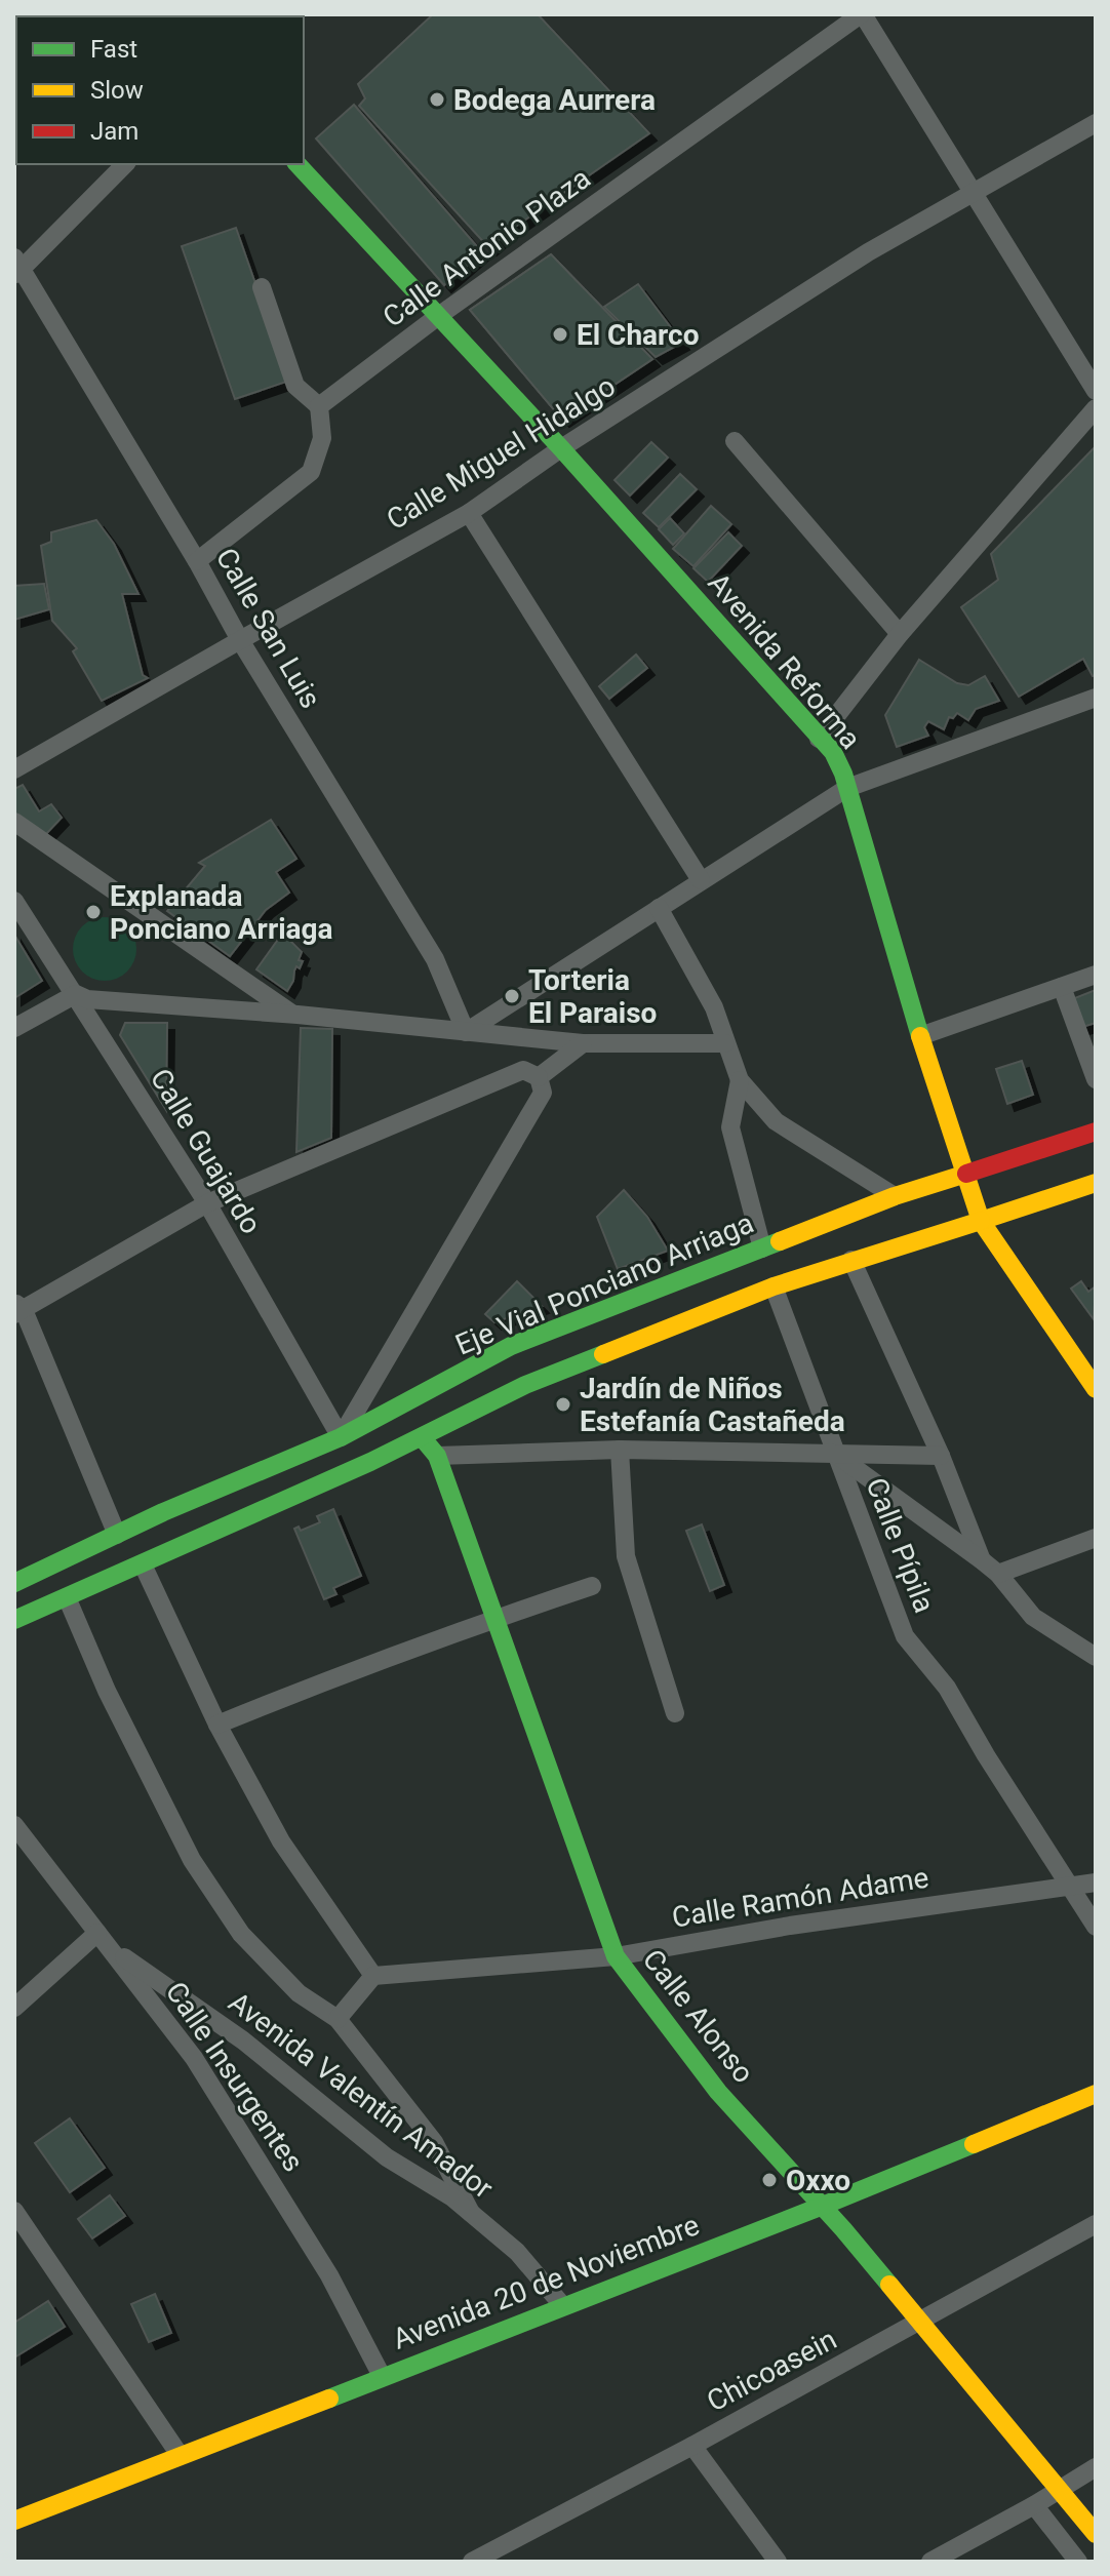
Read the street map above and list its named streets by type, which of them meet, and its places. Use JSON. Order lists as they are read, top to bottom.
{
  "streets": {
    "main road": [
      "Avenida Reforma",
      "Eje Vial Ponciano Arriaga",
      "Calle Alonso",
      "Avenida 20 de Noviembre"
    ],
    "street": [
      "Calle Antonio Plaza",
      "Calle Miguel Hidalgo",
      "Calle San Luis",
      "Calle Guajardo",
      "Calle Pípila",
      "Calle Ramón Adame",
      "Calle Insurgentes",
      "Avenida Valentín Amador",
      "Chicoasein"
    ]
  },
  "crossings": [
    ["Calle Antonio Plaza", "Avenida Reforma"],
    ["Calle Miguel Hidalgo", "Calle San Luis"],
    ["Calle Miguel Hidalgo", "Avenida Reforma"],
    ["Avenida Reforma", "Eje Vial Ponciano Arriaga"],
    ["Calle Guajardo", "Eje Vial Ponciano Arriaga"],
    ["Calle Pípila", "Calle Ramón Adame"],
    ["Calle Ramón Adame", "Calle Alonso"],
    ["Calle Alonso", "Avenida 20 de Noviembre"],
    ["Calle Alonso", "Chicoasein"],
    ["Calle Insurgentes", "Avenida Valentín Amador"],
    ["Calle Insurgentes", "Avenida 20 de Noviembre"],
    ["Avenida Valentín Amador", "Avenida 20 de Noviembre"]
  ],
  "places": [
    "Bodega Aurrera",
    "El Charco",
    "Explanada Ponciano Arriaga",
    "Torteria El Paraiso",
    "Jardín de Niños Estefanía Castañeda",
    "Oxxo"
  ],
  "legend": ["Fast", "Slow", "Jam"]
}
